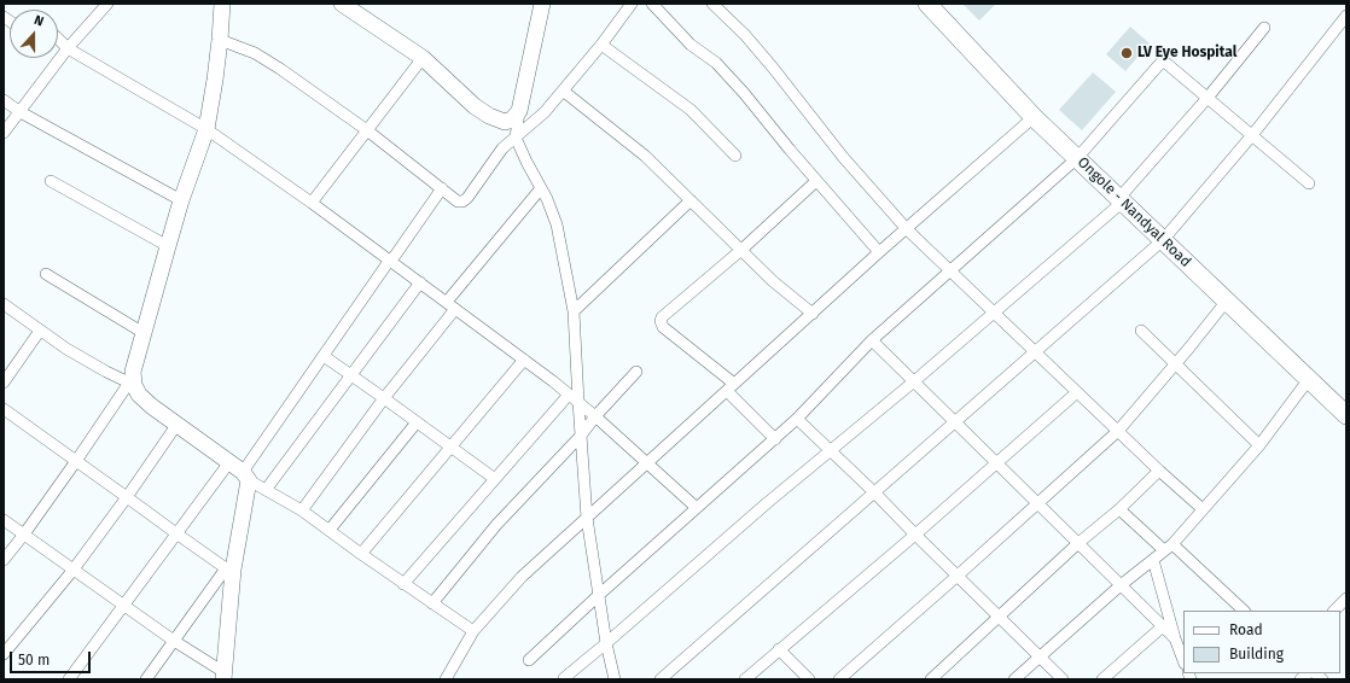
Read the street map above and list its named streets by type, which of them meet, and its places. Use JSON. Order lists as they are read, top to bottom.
{
  "streets": {
    "main road": ["Ongole - Nandyal Road"]
  },
  "places": ["LV Eye Hospital"],
  "legend": ["Road", "Building"],
  "scale_bar": "50 m",
  "north": "top"
}
